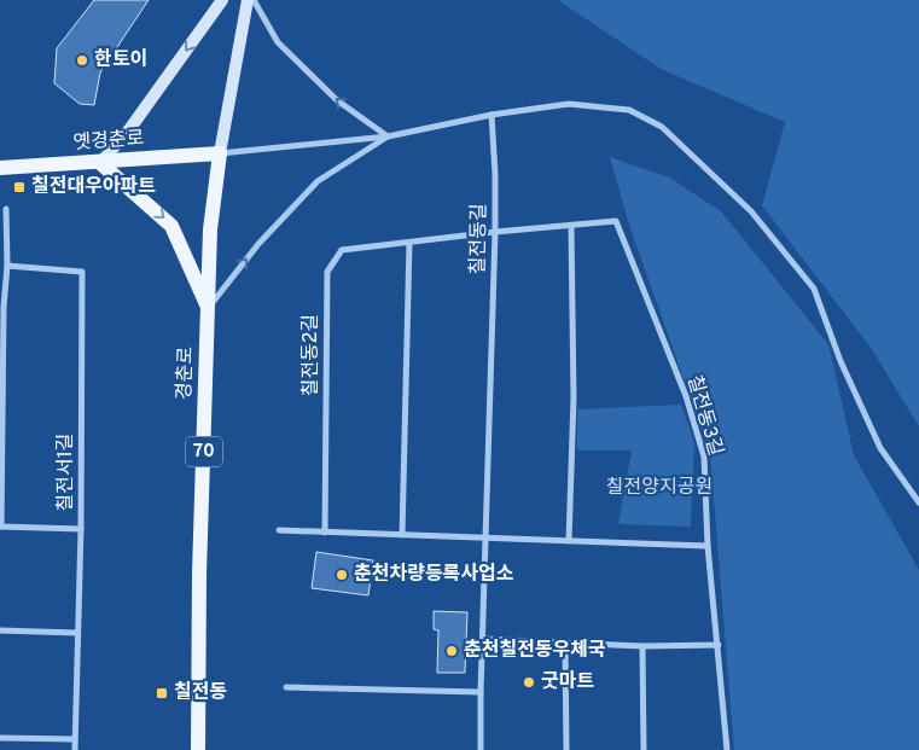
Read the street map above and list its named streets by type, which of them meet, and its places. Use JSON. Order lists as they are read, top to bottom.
{
  "streets": {
    "main road": ["옛경춘로", "경춘로", "70"],
    "street": [
      "칠전동길",
      "칠전동2길",
      "칠전동3길",
      "칠전서1길"
    ]
  },
  "crossings": [
    ["옛경춘로", "경춘로"],
    ["칠전동길", "칠전동2길"],
    ["칠전동길", "칠전동3길"],
    ["칠전동2길", "칠전동3길"]
  ],
  "parks": ["칠전양지공원"],
  "places": {
    "other": [
      "한토이",
      "춘천차량등록사업소",
      "춘천칠전동우체국",
      "굿마트"
    ],
    "transit": ["칠전대우아파트", "칠전동"]
  }
}
